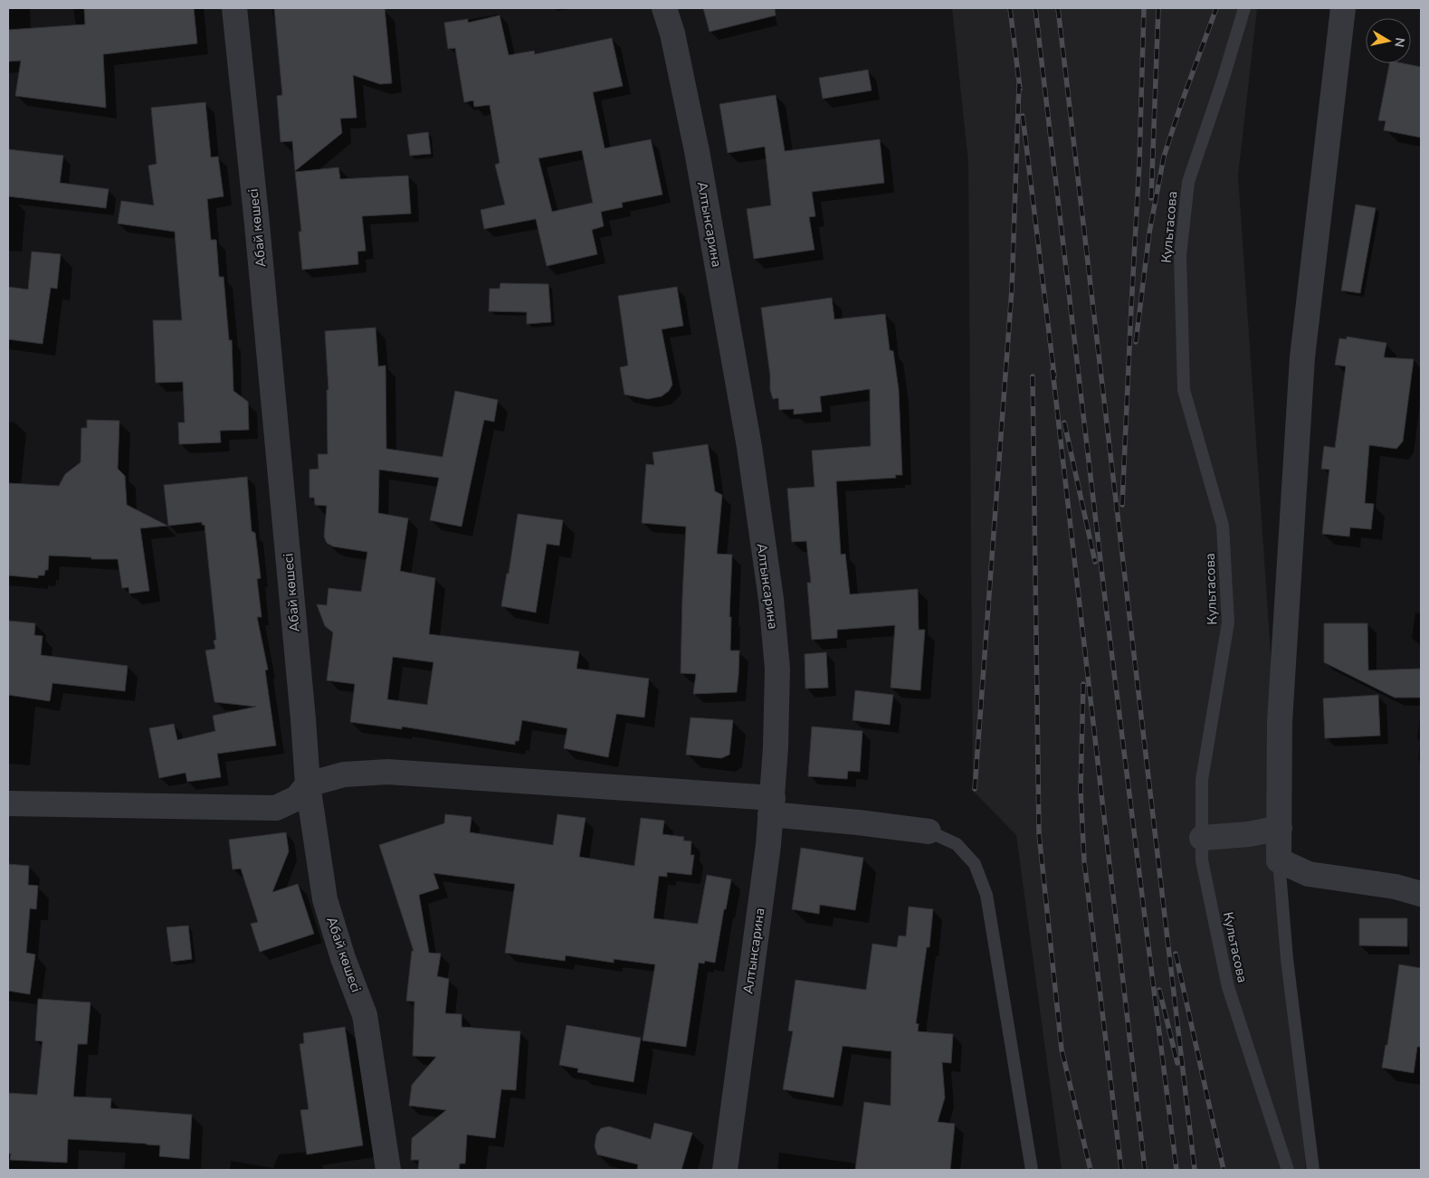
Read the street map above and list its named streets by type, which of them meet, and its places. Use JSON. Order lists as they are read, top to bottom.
{
  "streets": {
    "street": ["Алтынсарина", "Абай көшесі"],
    "lane": ["Культасова"]
  },
  "north": "right"
}
